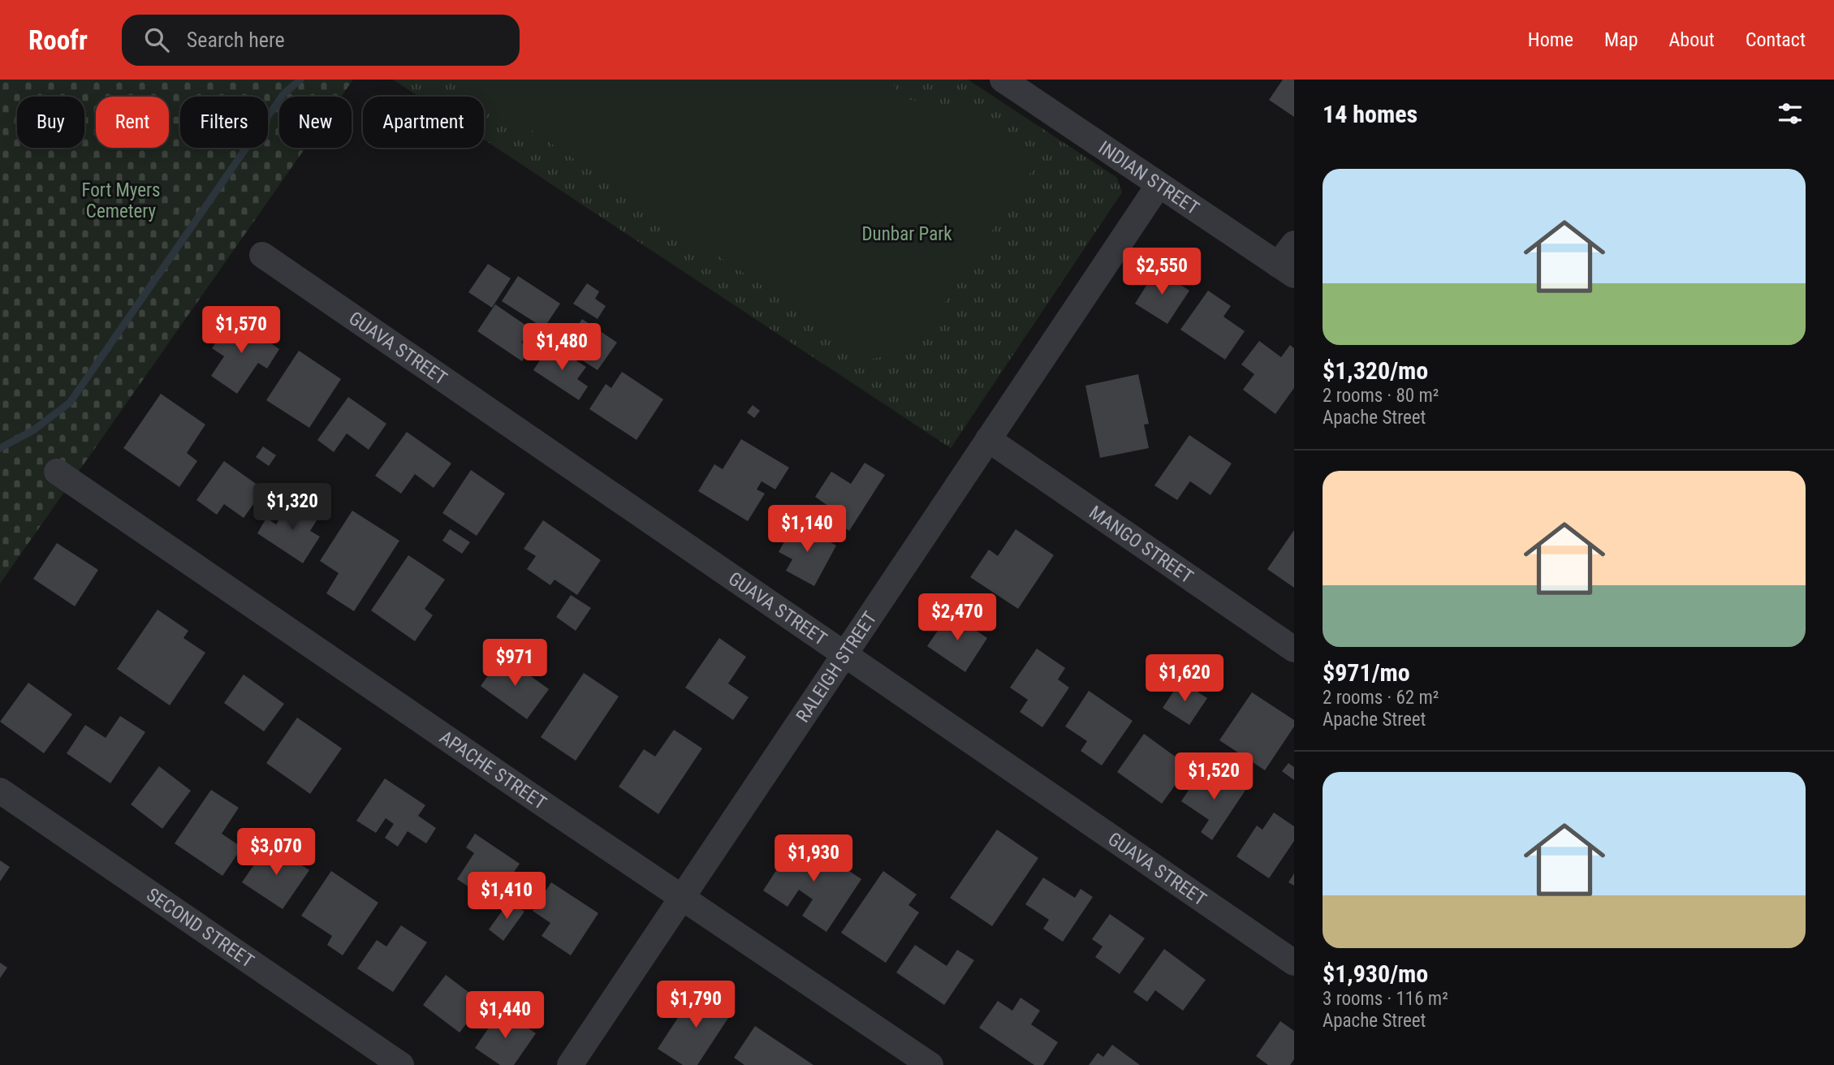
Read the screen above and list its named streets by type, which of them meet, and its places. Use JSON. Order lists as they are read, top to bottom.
{
  "streets": {
    "street": [
      "INDIAN STREET",
      "GUAVA STREET",
      "MANGO STREET",
      "RALEIGH STREET",
      "APACHE STREET",
      "SECOND STREET"
    ]
  },
  "crossings": [
    ["INDIAN STREET", "RALEIGH STREET"],
    ["GUAVA STREET", "RALEIGH STREET"],
    ["MANGO STREET", "RALEIGH STREET"],
    ["RALEIGH STREET", "APACHE STREET"]
  ],
  "parks": ["Fort Myers Cemetery", "Dunbar Park"],
  "page": {
    "header": "Roofr",
    "search": "Search here",
    "nav": [
      "Home",
      "Map",
      "About",
      "Contact"
    ],
    "heading": "14 homes",
    "chip": [
      "Buy",
      "Rent",
      "Filters",
      "New",
      "Apartment"
    ],
    "list": [
      {
        "name": "$1,320/mo",
        "note": "2 rooms · 80 m² · Apache Street"
      },
      {
        "name": "$971/mo",
        "note": "2 rooms · 62 m² · Apache Street"
      },
      {
        "name": "$1,930/mo",
        "note": "3 rooms · 116 m² · Apache Street"
      }
    ],
    "price": [
      "$2,550",
      "$1,570",
      "$1,480",
      "$1,320",
      "$1,140",
      "$2,470",
      "$971",
      "$1,620",
      "$1,520",
      "$3,070",
      "$1,930",
      "$1,410",
      "$1,790",
      "$1,440"
    ]
  }
}
